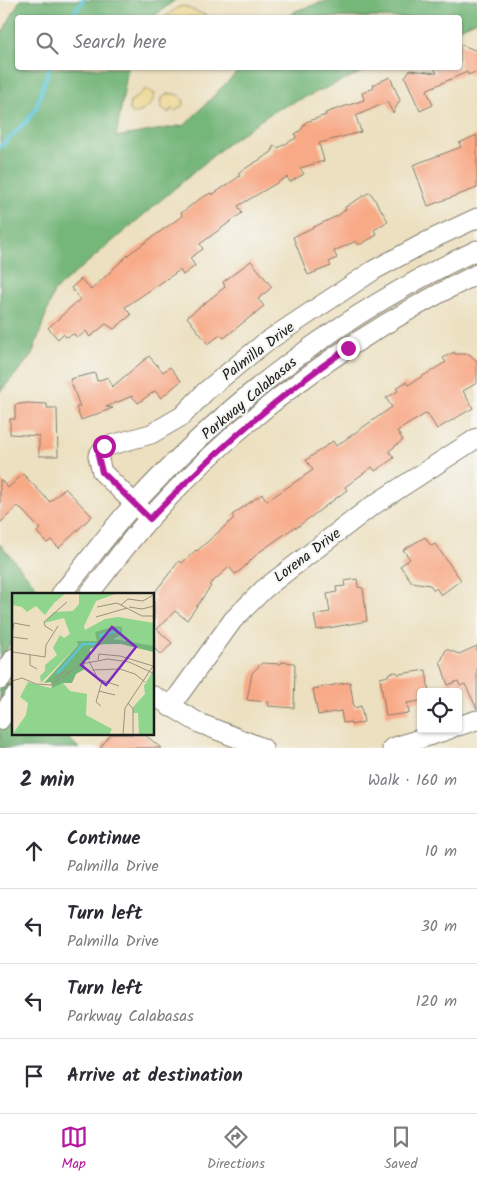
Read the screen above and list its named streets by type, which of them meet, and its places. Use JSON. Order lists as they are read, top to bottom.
{
  "streets": {
    "street": ["Palmilla Drive", "Parkway Calabasas", "Lorena Drive"]
  },
  "crossings": [
    ["Palmilla Drive", "Parkway Calabasas"]
  ],
  "page": {
    "search": "Search here",
    "heading": ["2 min", "Walk · 160 m"],
    "list": [
      ["Continue", "Palmilla Drive", "10 m"],
      ["Turn left", "Palmilla Drive", "30 m"],
      ["Turn left", "Parkway Calabasas", "120 m"],
      "Arrive at destination"
    ],
    "nav": ["Map", "Directions", "Saved"]
  }
}
